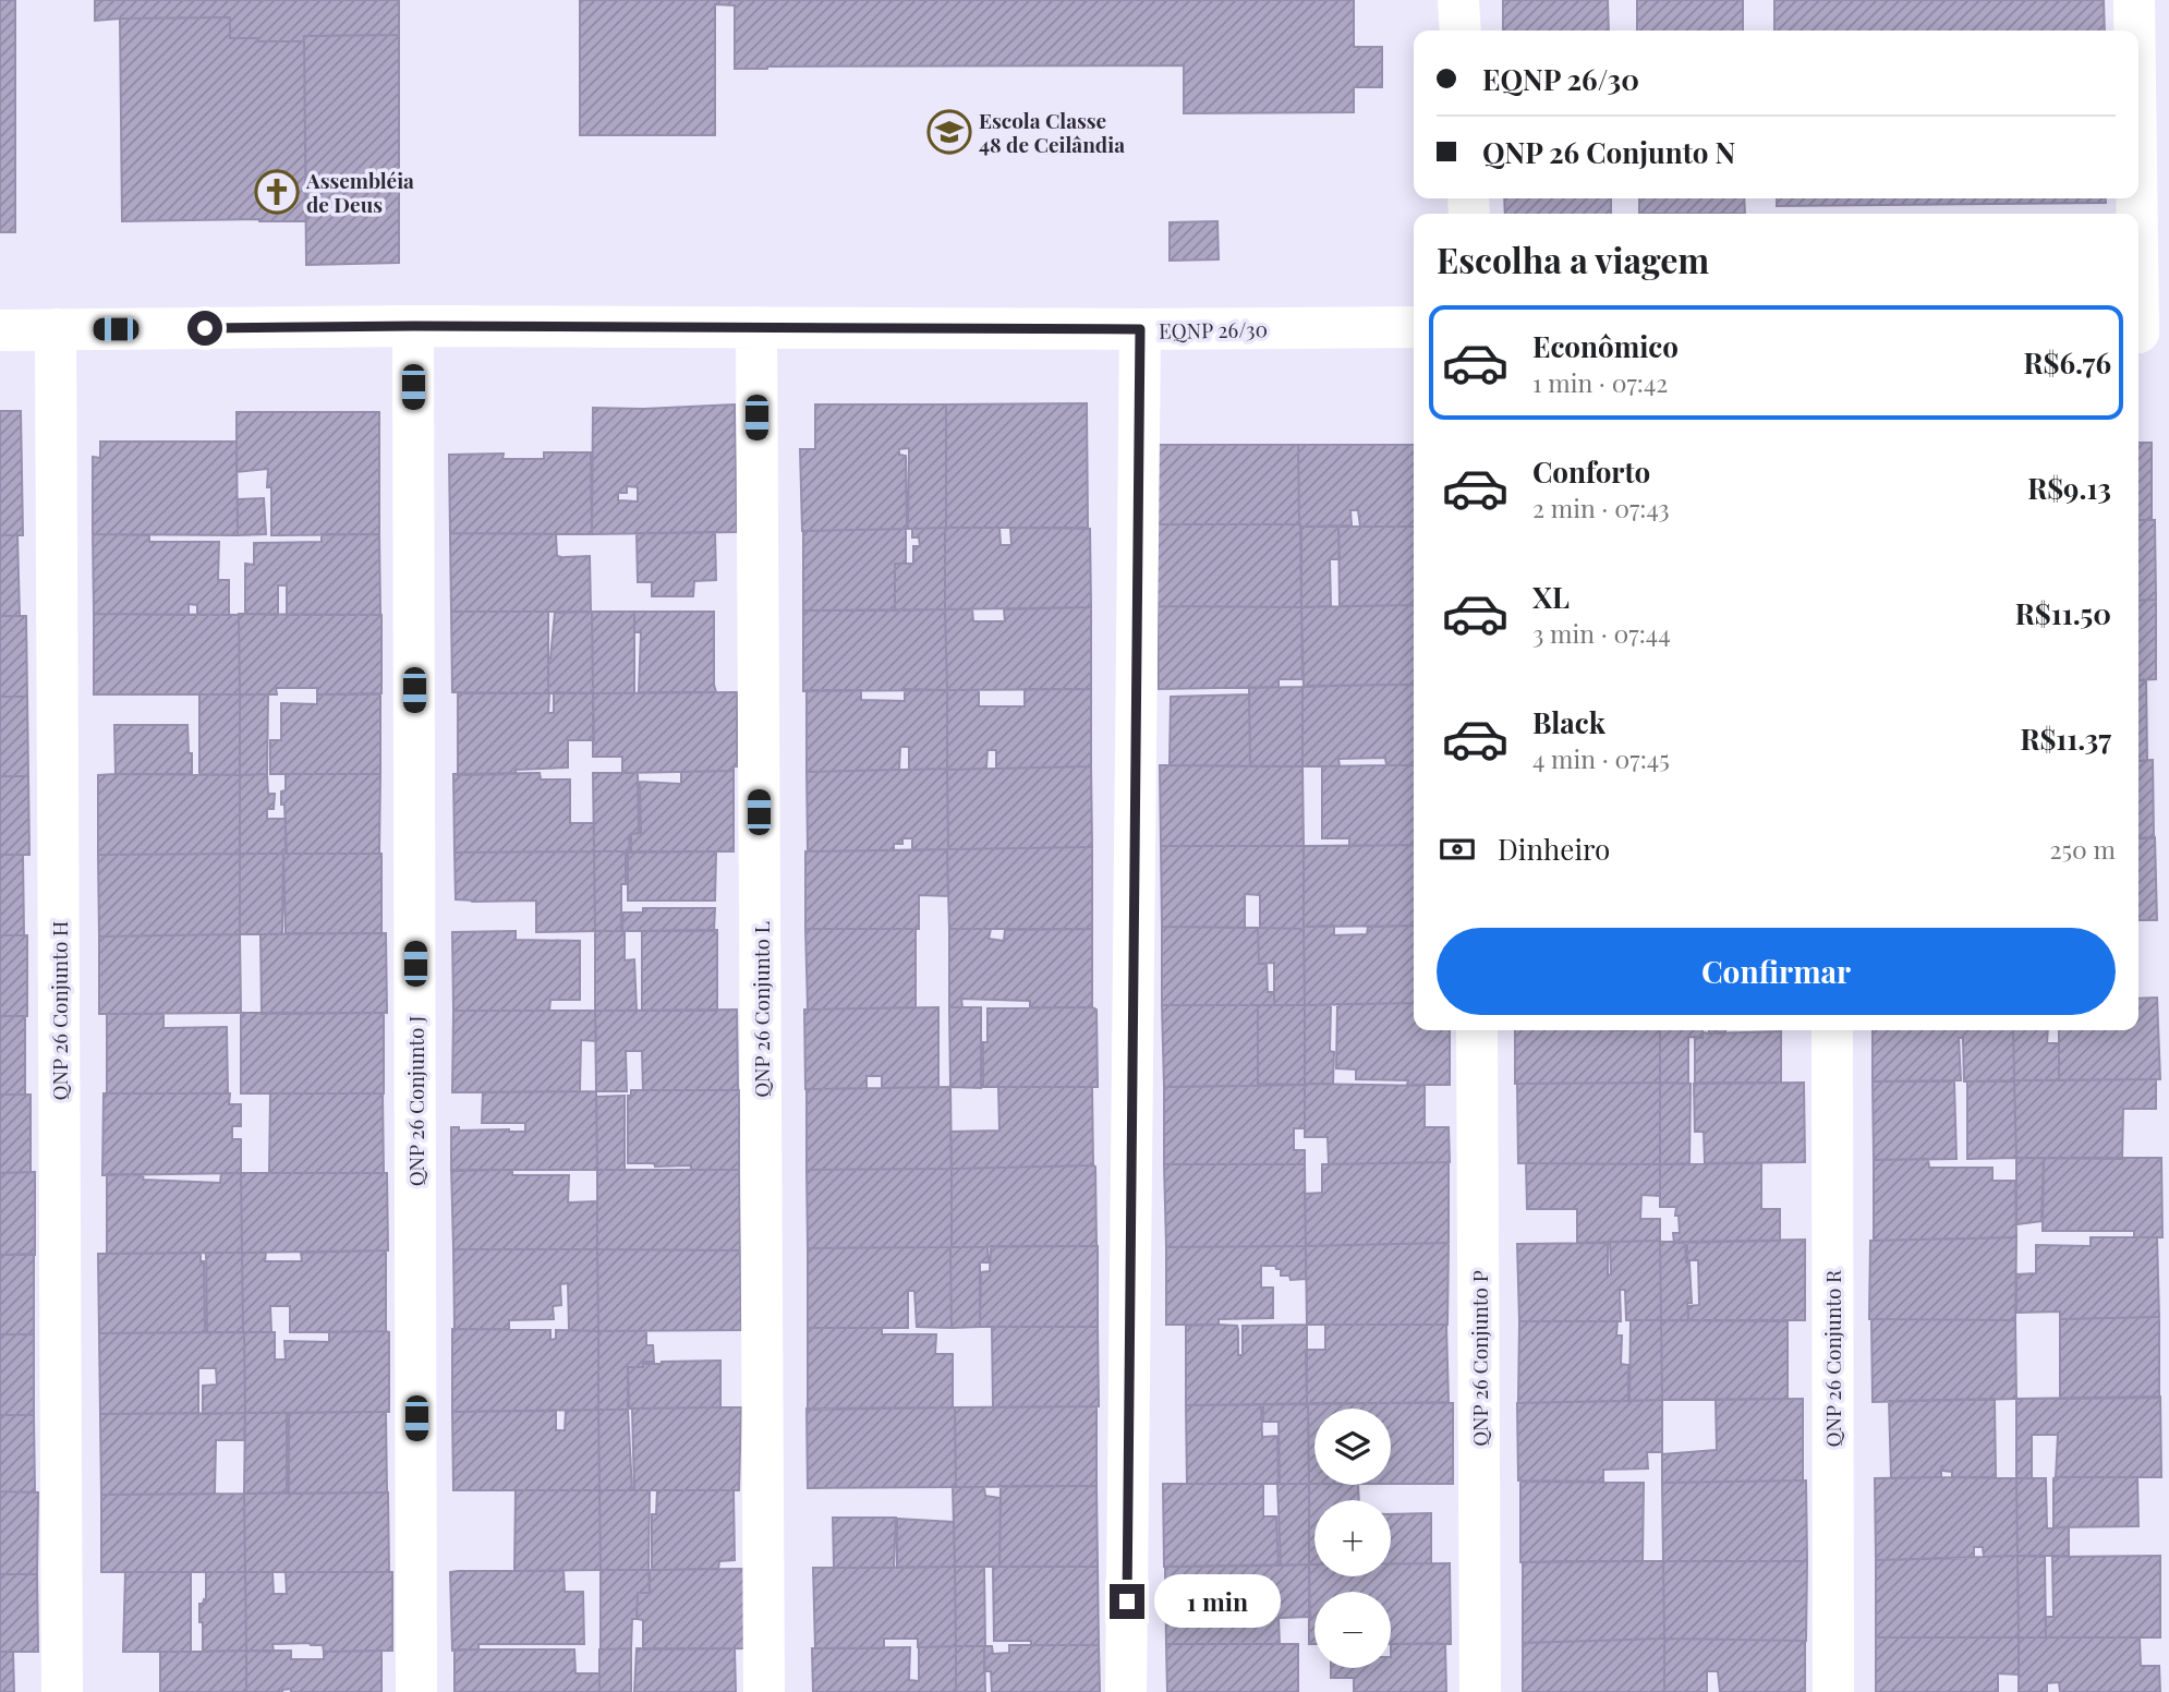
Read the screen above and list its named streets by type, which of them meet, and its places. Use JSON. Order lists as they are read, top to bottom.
{
  "streets": {
    "street": [
      "EQNP 26/30",
      "QNP 26 Conjunto L",
      "QNP 26 Conjunto H",
      "QNP 26 Conjunto J",
      "QNP 26 Conjunto P",
      "QNP 26 Conjunto R"
    ]
  },
  "crossings": [
    ["EQNP 26/30", "QNP 26 Conjunto L"],
    ["EQNP 26/30", "QNP 26 Conjunto H"],
    ["EQNP 26/30", "QNP 26 Conjunto J"]
  ],
  "places": {
    "school or university": ["Escola Classe 48 de Ceilândia"],
    "church": ["Assembléia de Deus"]
  },
  "page": {
    "banner": ["EQNP 26/30", "QNP 26 Conjunto N"],
    "heading": "Escolha a viagem",
    "list": [
      {
        "name": "Econômico",
        "note": "1 min · 07:42",
        "value": "R$6.76"
      },
      {
        "name": "Conforto",
        "note": "2 min · 07:43",
        "value": "R$9.13"
      },
      {
        "name": "XL",
        "note": "3 min · 07:44",
        "value": "R$11.50"
      },
      {
        "name": "Black",
        "note": "4 min · 07:45",
        "value": "R$11.37"
      }
    ],
    "pay": ["Dinheiro", "250 m"],
    "buttons": "Confirmar",
    "map_buttons": ["+", "−"],
    "bubble": "1 min"
  }
}
